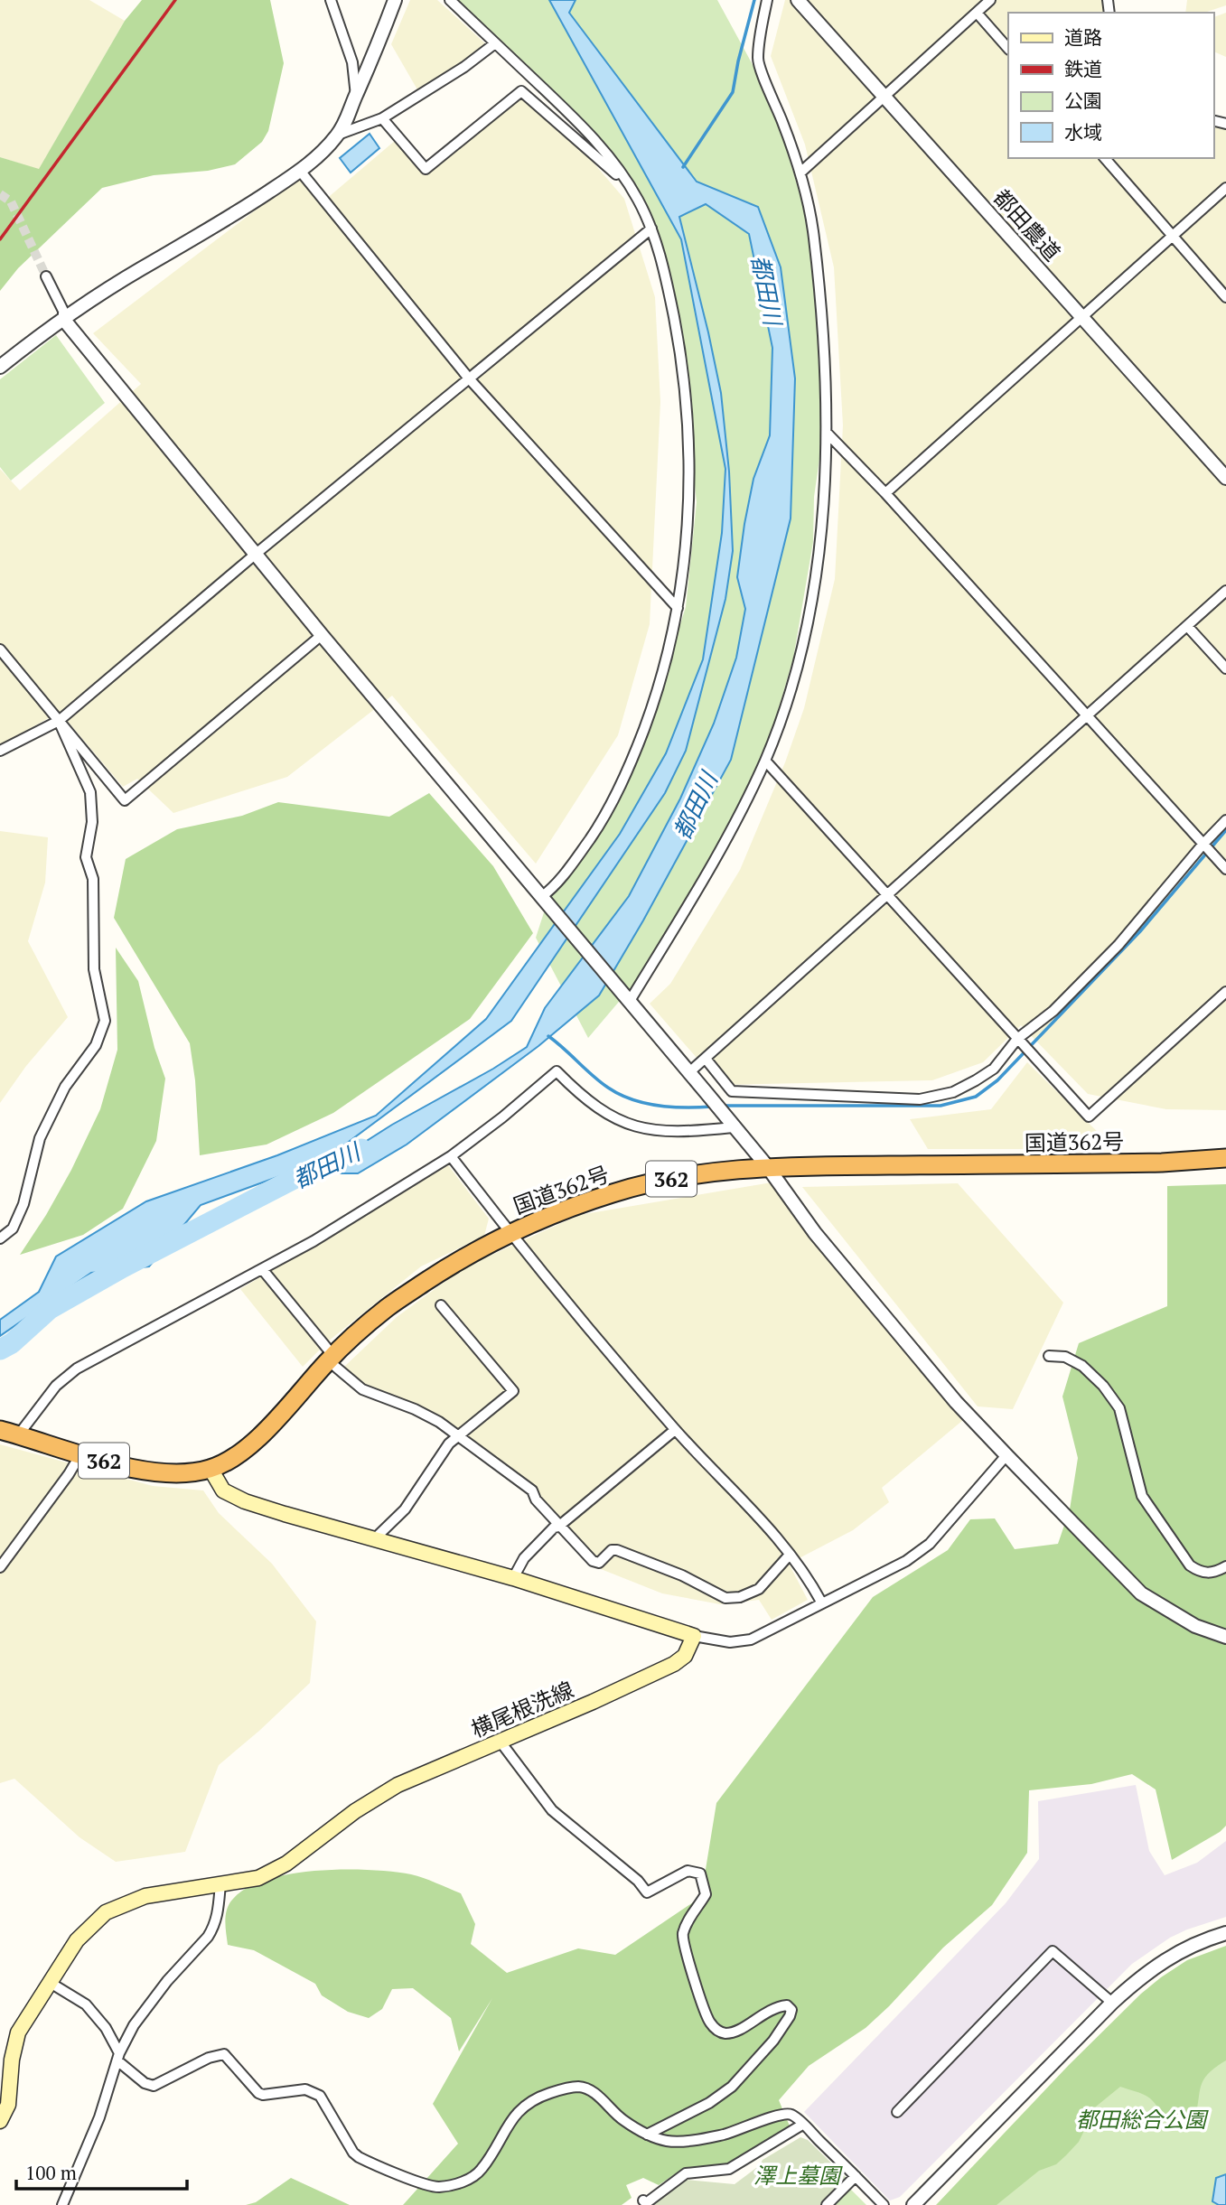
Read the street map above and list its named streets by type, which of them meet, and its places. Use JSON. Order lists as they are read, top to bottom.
{
  "streets": {
    "highway": ["国道362号", "362"],
    "main road": ["横尾根洗線"],
    "street": ["都田農道"]
  },
  "water": ["都田川"],
  "parks": ["都田総合公園", "澤上墓園"],
  "legend": [
    "道路",
    "鉄道",
    "公園",
    "水域"
  ],
  "scale_bar": "100 m"
}
